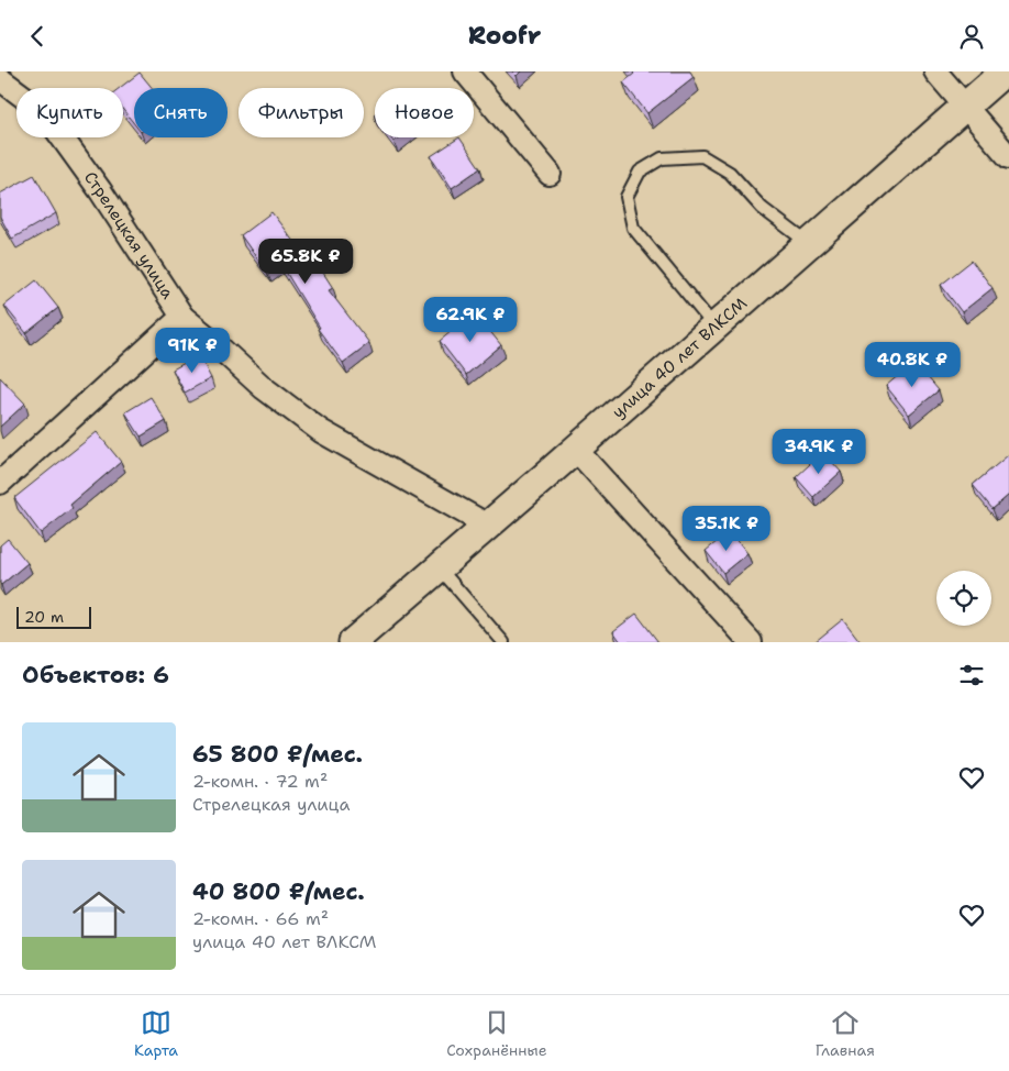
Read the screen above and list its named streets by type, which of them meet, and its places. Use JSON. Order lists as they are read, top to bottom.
{
  "streets": {
    "street": ["Стрелецкая улица", "улица 40 лет ВЛКСМ"]
  },
  "crossings": [
    ["Стрелецкая улица", "улица 40 лет ВЛКСМ"]
  ],
  "scale_bar": "20 m",
  "page": {
    "header": "Roofr",
    "chip": [
      "Купить",
      "Снять",
      "Фильтры",
      "Новое"
    ],
    "price": [
      "65.8K ₽",
      "62.9K ₽",
      "91K ₽",
      "40.8K ₽",
      "34.9K ₽",
      "35.1K ₽"
    ],
    "scale": "20 m",
    "heading": "Объектов: 6",
    "list": [
      {
        "name": "65 800 ₽/мес.",
        "note": "2-комн. · 72 m² · Стрелецкая улица"
      },
      {
        "name": "40 800 ₽/мес.",
        "note": "2-комн. · 66 m² · улица 40 лет ВЛКСМ"
      }
    ],
    "tabs": ["Карта", "Сохранённые", "Главная"]
  }
}
